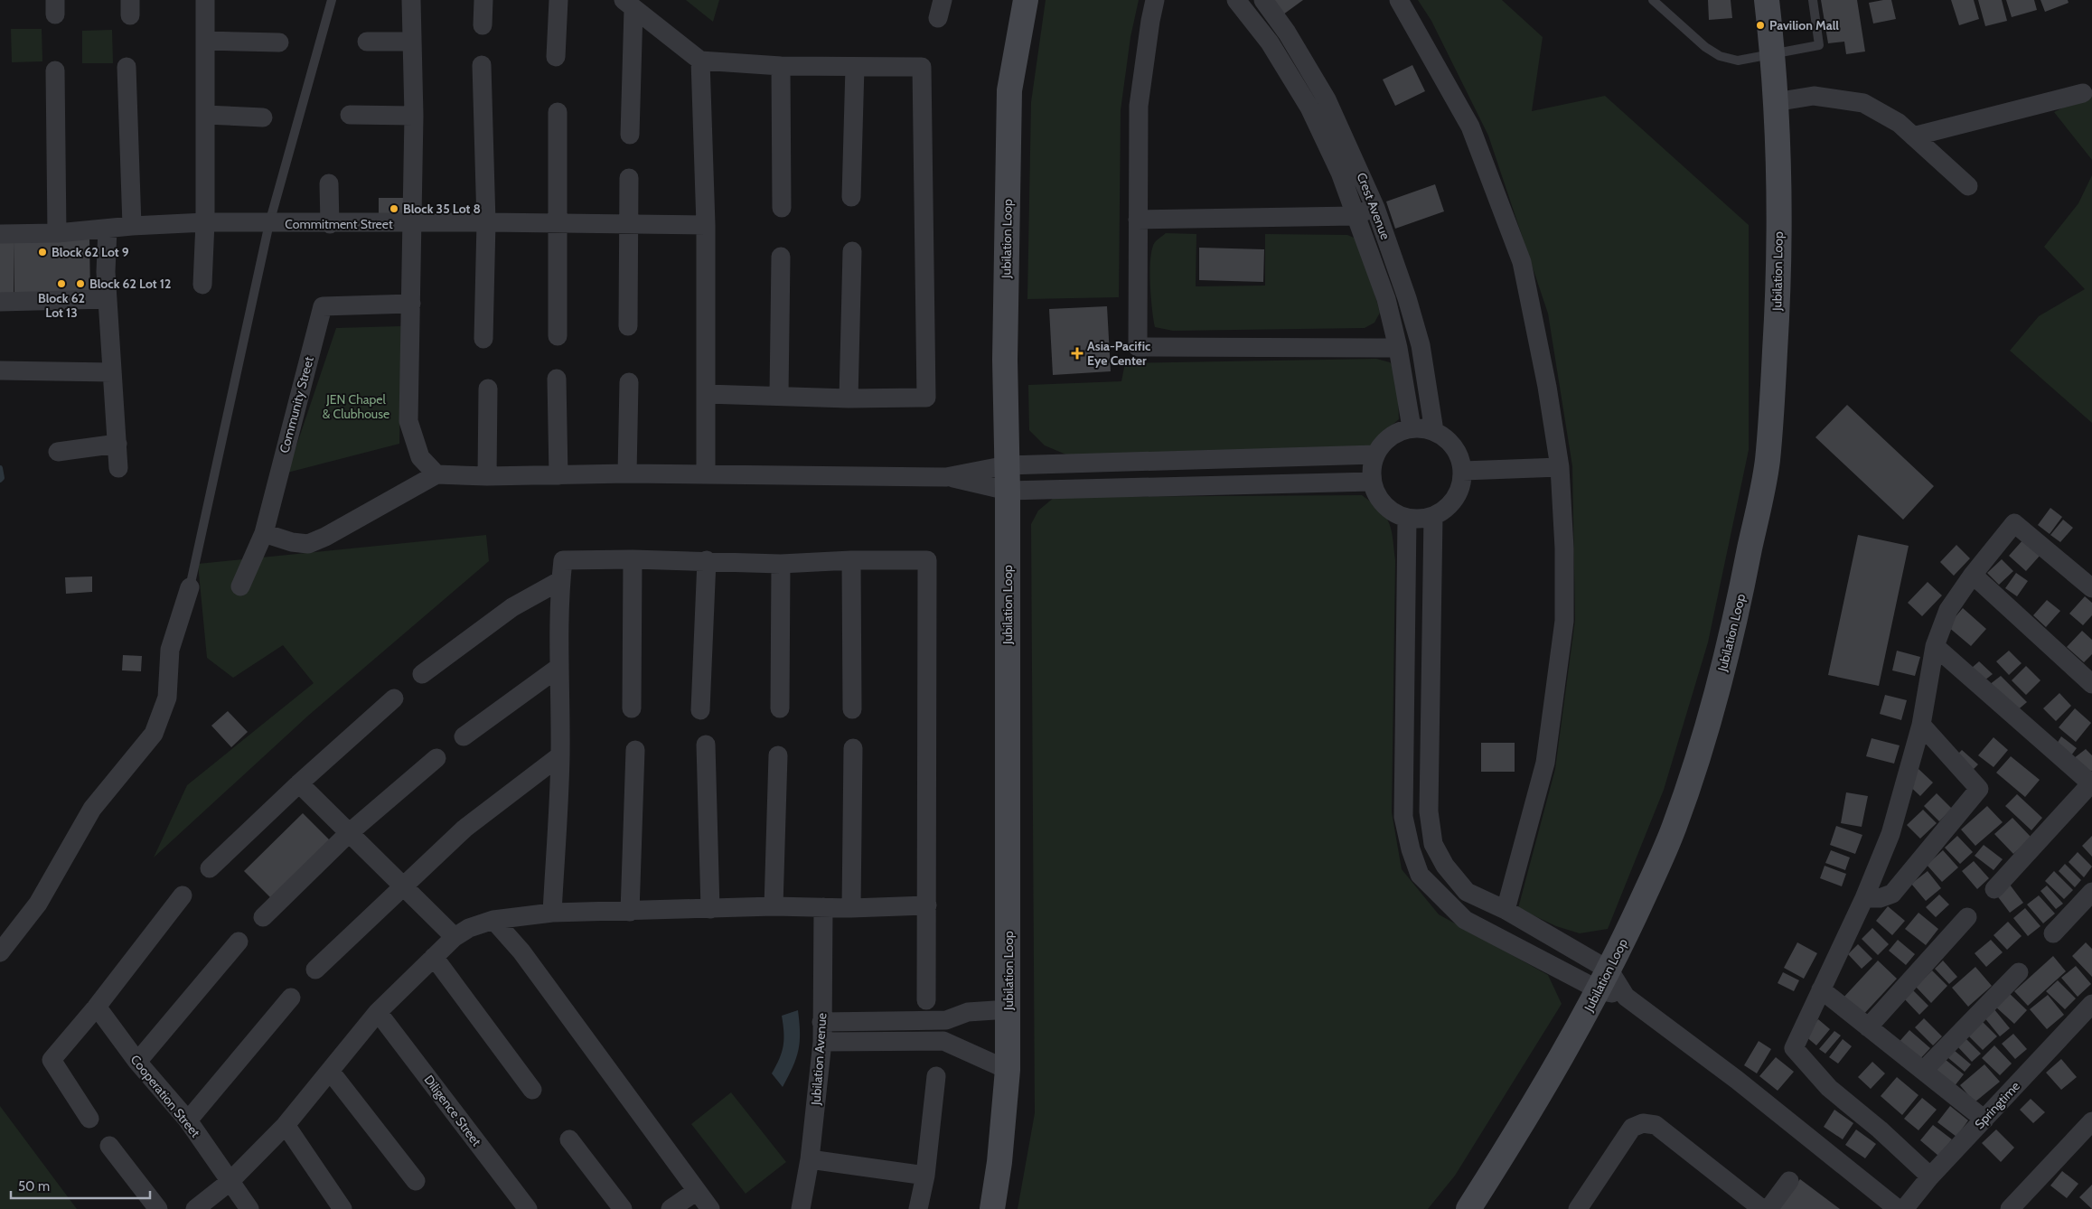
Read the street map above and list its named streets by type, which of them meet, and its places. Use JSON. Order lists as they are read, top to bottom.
{
  "streets": {
    "main road": ["Jubilation Loop"],
    "street": [
      "Crest Avenue",
      "Commitment Street",
      "Community Street",
      "Jubilation Avenue",
      "Cooperation Street",
      "Springtime",
      "Diligence Street"
    ]
  },
  "parks": ["JEN Chapel & Clubhouse"],
  "places": {
    "other": [
      "Pavilion Mall",
      "Block 35 Lot 8",
      "Block 62 Lot 9",
      "Block 62 Lot 13",
      "Block 62 Lot 12"
    ],
    "health": ["Asia-Pacific Eye Center"]
  },
  "scale_bar": "50 m"
}
